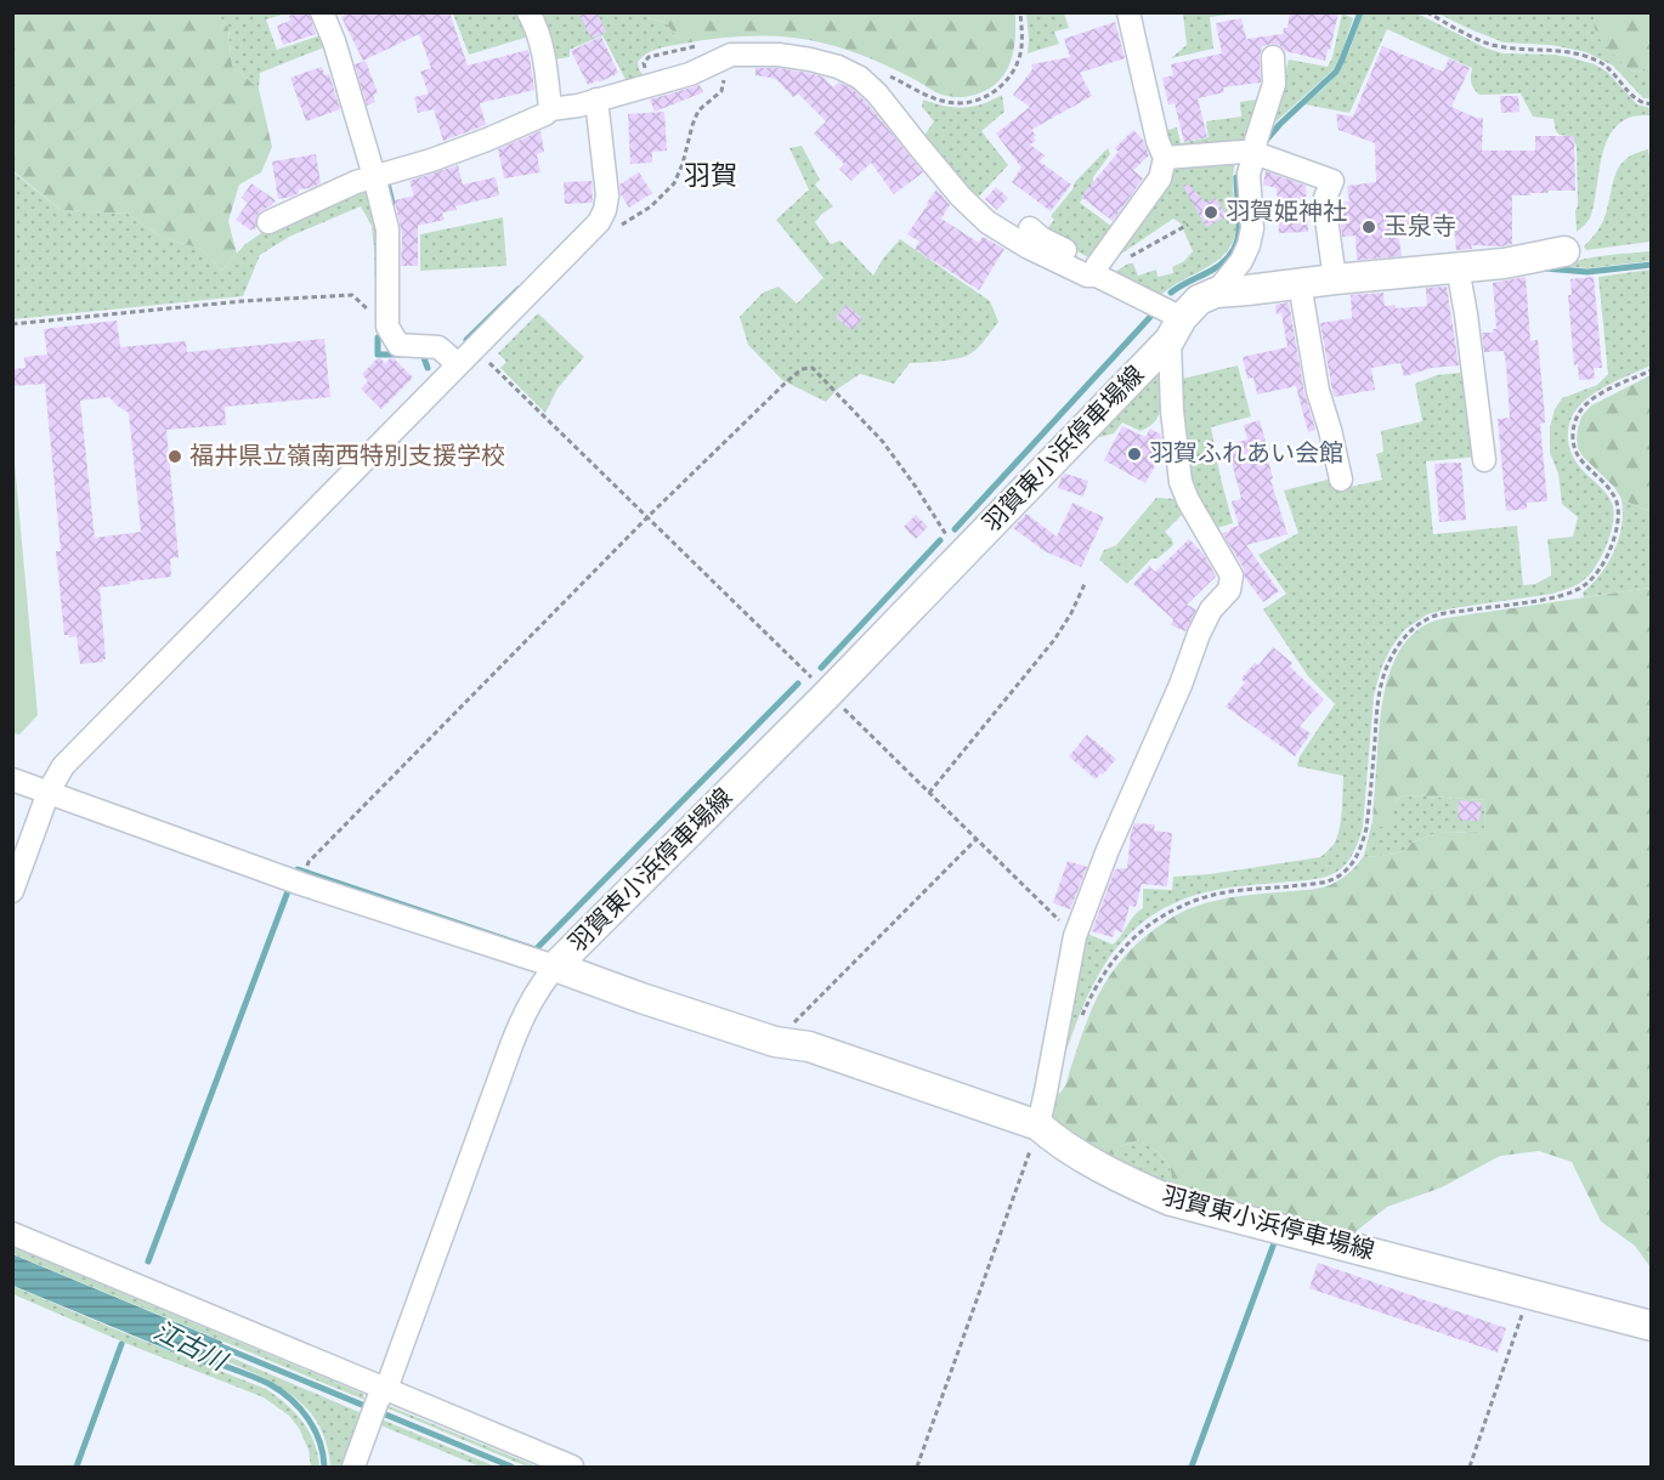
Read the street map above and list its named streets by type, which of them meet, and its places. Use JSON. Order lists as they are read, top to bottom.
{
  "streets": {
    "main road": ["羽賀東小浜停車場線"]
  },
  "districts": ["羽賀"],
  "water": ["江古川"],
  "places": [
    "羽賀姫神社",
    "玉泉寺",
    "羽賀ふれあい会館",
    "福井県立嶺南西特別支援学校"
  ]
}
